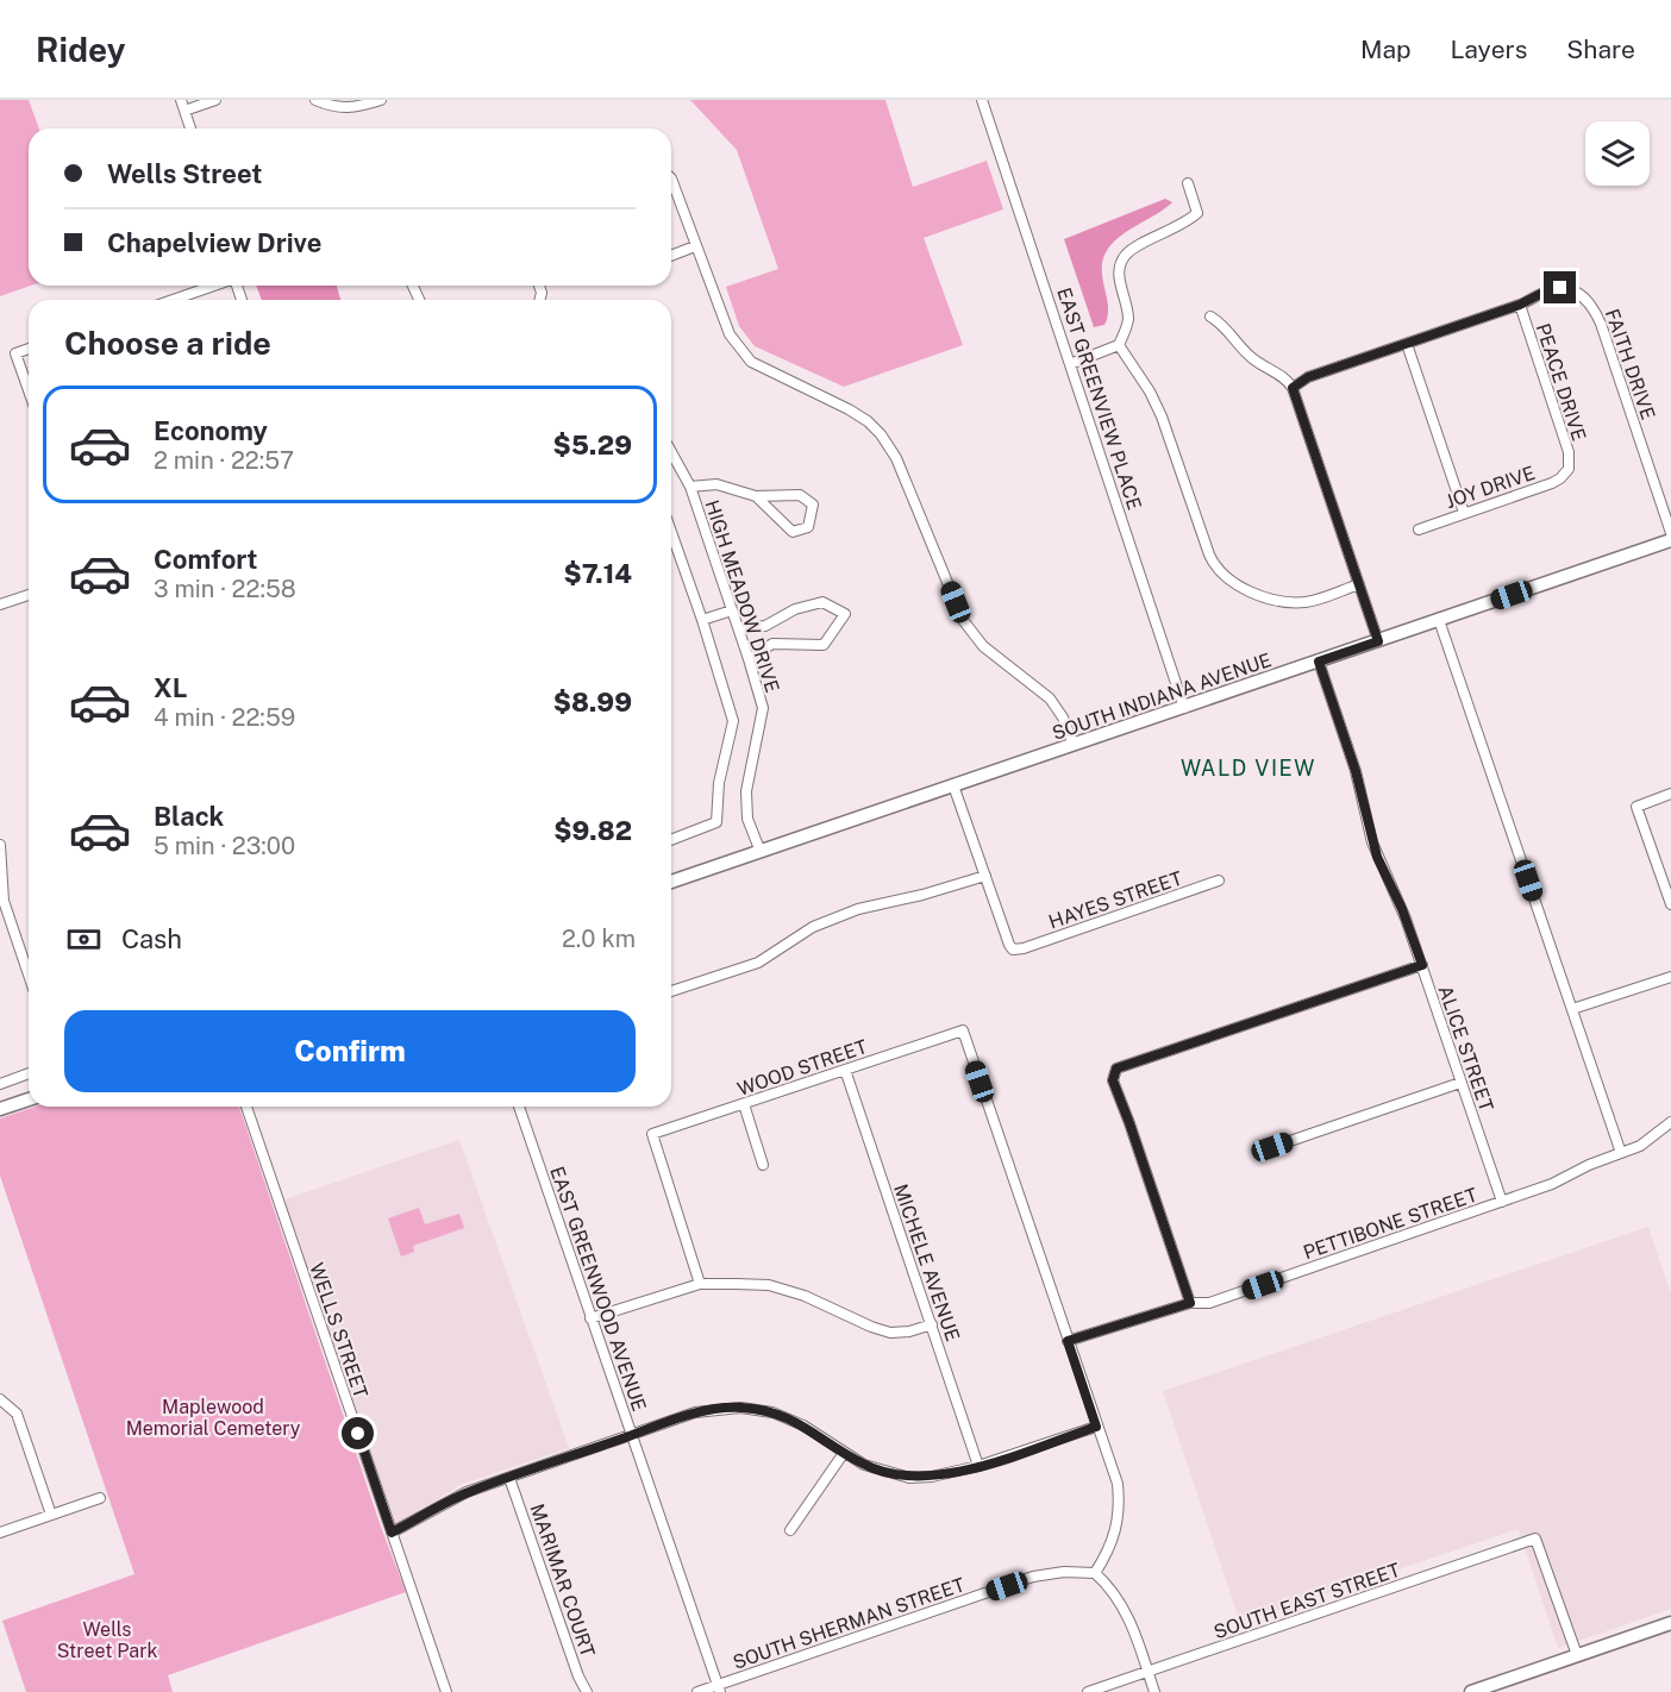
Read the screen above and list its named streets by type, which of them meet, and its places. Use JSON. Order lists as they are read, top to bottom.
{
  "streets": {
    "main road": ["SOUTH INDIANA AVENUE"],
    "street": [
      "FAITH DRIVE",
      "PEACE DRIVE",
      "EAST GREENVIEW PLACE",
      "JOY DRIVE",
      "HIGH MEADOW DRIVE",
      "HAYES STREET",
      "ALICE STREET",
      "WOOD STREET",
      "PETTIBONE STREET",
      "MICHELE AVENUE",
      "EAST GREENWOOD AVENUE",
      "WELLS STREET",
      "MARIMAR COURT",
      "SOUTH EAST STREET",
      "SOUTH SHERMAN STREET"
    ]
  },
  "crossings": [
    ["FAITH DRIVE", "PEACE DRIVE"],
    ["PEACE DRIVE", "JOY DRIVE"],
    ["EAST GREENVIEW PLACE", "SOUTH INDIANA AVENUE"],
    ["HIGH MEADOW DRIVE", "SOUTH INDIANA AVENUE"],
    ["SOUTH INDIANA AVENUE", "ALICE STREET"],
    ["ALICE STREET", "PETTIBONE STREET"],
    ["WOOD STREET", "PETTIBONE STREET"],
    ["WOOD STREET", "MICHELE AVENUE"],
    ["EAST GREENWOOD AVENUE", "SOUTH SHERMAN STREET"]
  ],
  "districts": ["WALD VIEW"],
  "parks": ["Maplewood Memorial Cemetery", "Wells Street Park"],
  "page": {
    "header": "Ridey",
    "nav": ["Map", "Layers", "Share"],
    "banner": ["Wells Street", "Chapelview Drive"],
    "heading": "Choose a ride",
    "list": [
      {
        "name": "Economy",
        "note": "2 min · 22:57",
        "value": "$5.29"
      },
      {
        "name": "Comfort",
        "note": "3 min · 22:58",
        "value": "$7.14"
      },
      {
        "name": "XL",
        "note": "4 min · 22:59",
        "value": "$8.99"
      },
      {
        "name": "Black",
        "note": "5 min · 23:00",
        "value": "$9.82"
      }
    ],
    "pay": ["Cash", "2.0 km"],
    "buttons": "Confirm"
  }
}
